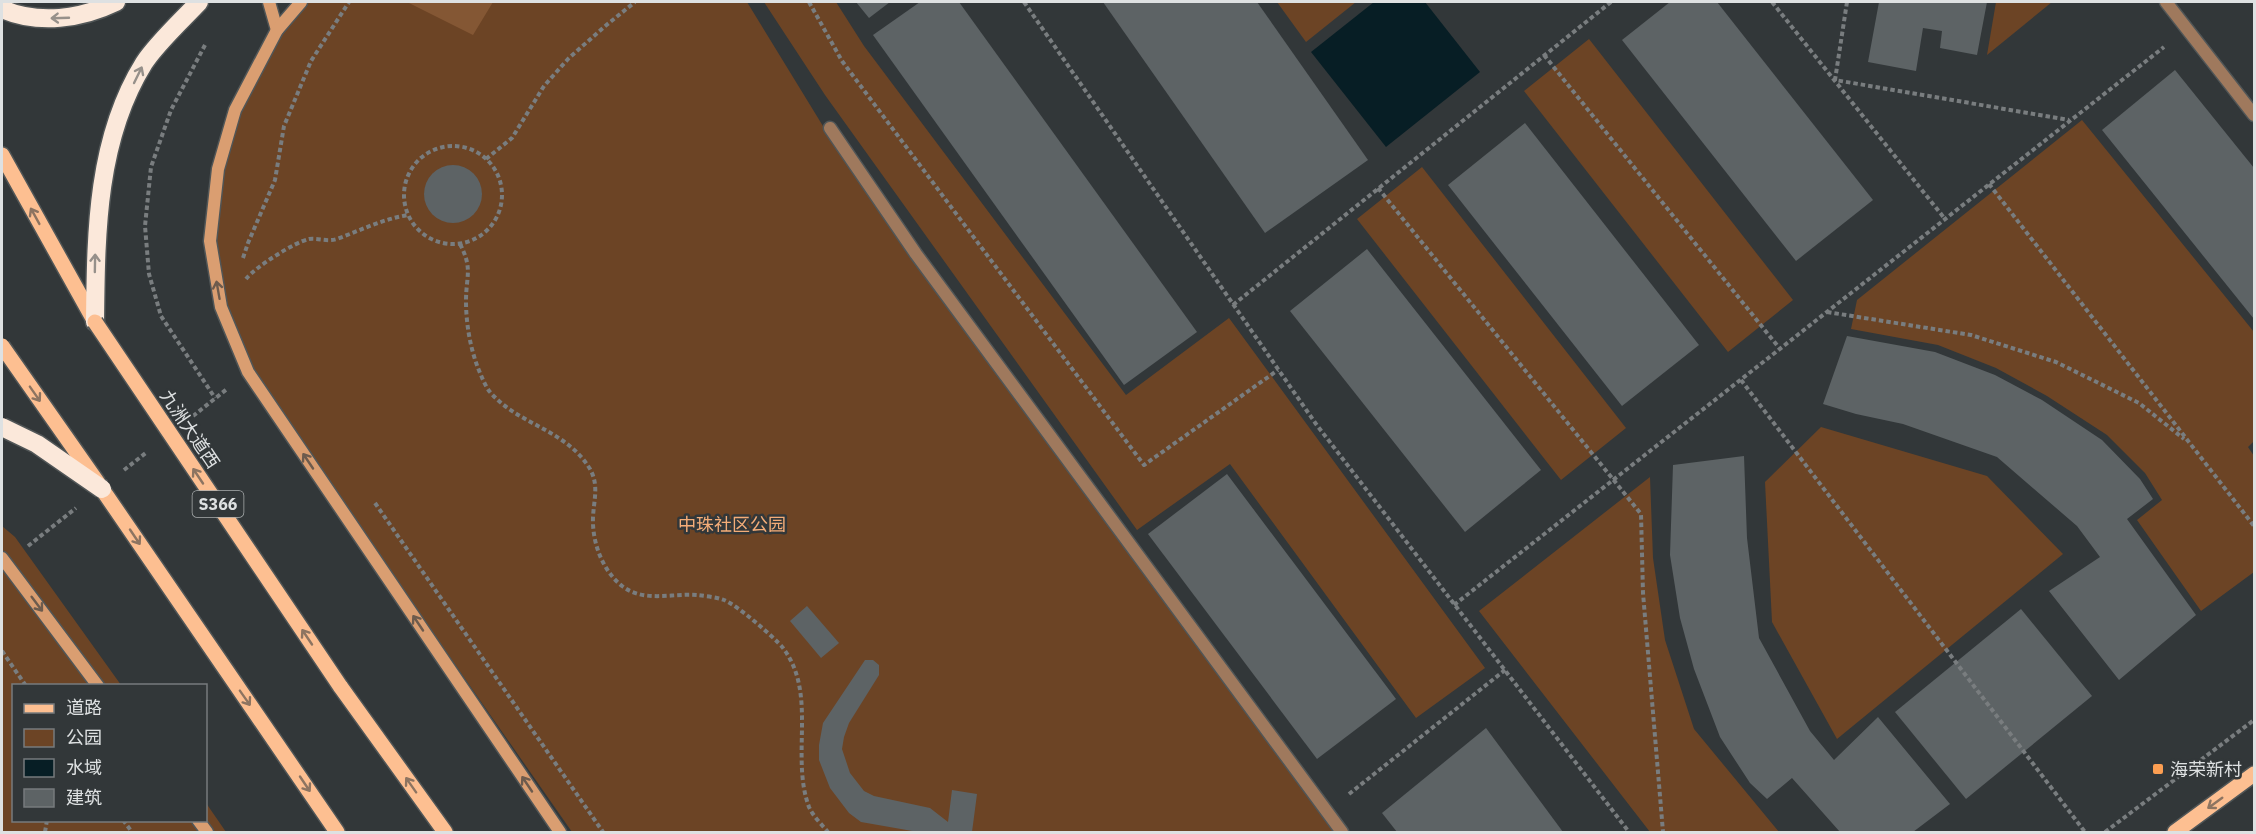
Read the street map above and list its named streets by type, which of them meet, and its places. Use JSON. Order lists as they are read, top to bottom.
{
  "streets": {
    "main road": ["九洲大道西", "S366"]
  },
  "parks": ["中珠社区公园"],
  "places": {
    "transit": ["海荣新村"]
  },
  "legend": [
    "道路",
    "公园",
    "水域",
    "建筑"
  ]
}
